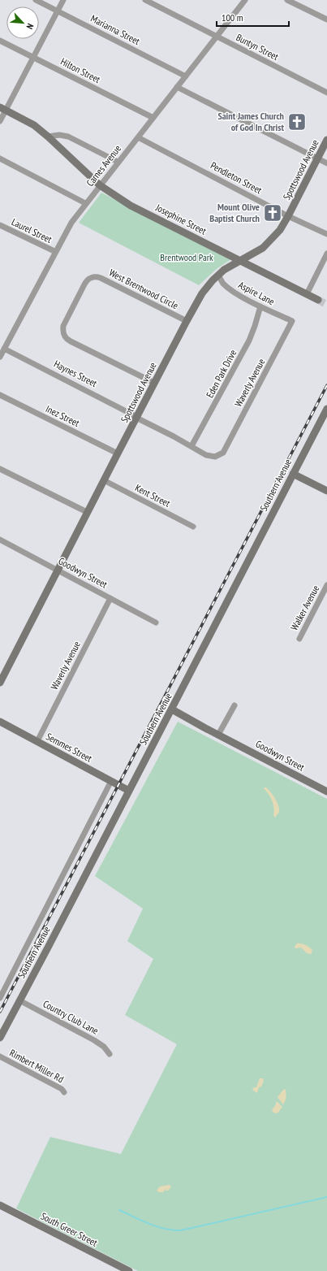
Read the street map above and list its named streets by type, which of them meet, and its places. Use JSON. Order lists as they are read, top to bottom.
{
  "streets": {
    "main road": [
      "Spottswood Avenue",
      "Josephine Street",
      "Southern Avenue",
      "Goodwyn Street",
      "Semmes Street",
      "South Greer Street"
    ],
    "street": [
      "Marianna Street",
      "Buntyn Street",
      "Hilton Street",
      "Carnes Avenue",
      "Pendleton Street",
      "Laurel Street",
      "West Brentwood Circle",
      "Aspire Lane",
      "Haynes Street",
      "Eden Park Drive",
      "Waverly Avenue",
      "Inez Street",
      "Kent Street",
      "Walker Avenue",
      "Country Club Lane",
      "Rimbert Miller Rd"
    ]
  },
  "crossings": [
    ["Marianna Street", "Carnes Avenue"],
    ["Buntyn Street", "Carnes Avenue"],
    ["Hilton Street", "Carnes Avenue"],
    ["Carnes Avenue", "Pendleton Street"],
    ["Carnes Avenue", "Josephine Street"],
    ["Carnes Avenue", "Laurel Street"],
    ["Carnes Avenue", "Haynes Street"],
    ["Spottswood Avenue", "Pendleton Street"],
    ["Spottswood Avenue", "Josephine Street"],
    ["Spottswood Avenue", "West Brentwood Circle"],
    ["Spottswood Avenue", "Aspire Lane"],
    ["Spottswood Avenue", "Haynes Street"],
    ["Spottswood Avenue", "Inez Street"],
    ["Spottswood Avenue", "Kent Street"],
    ["Spottswood Avenue", "Goodwyn Street"],
    ["Aspire Lane", "Eden Park Drive"],
    ["Aspire Lane", "Waverly Avenue"],
    ["Haynes Street", "Eden Park Drive"],
    ["Haynes Street", "Waverly Avenue"],
    ["Waverly Avenue", "Goodwyn Street"],
    ["Waverly Avenue", "Semmes Street"],
    ["Southern Avenue", "Goodwyn Street"],
    ["Southern Avenue", "Semmes Street"],
    ["Southern Avenue", "Country Club Lane"]
  ],
  "parks": ["Brentwood Park"],
  "places": {
    "church": ["Saint James Church of God In Christ", "Mount Olive Baptist Church"]
  },
  "scale_bar": "100 m",
  "north": "bottom right"
}
